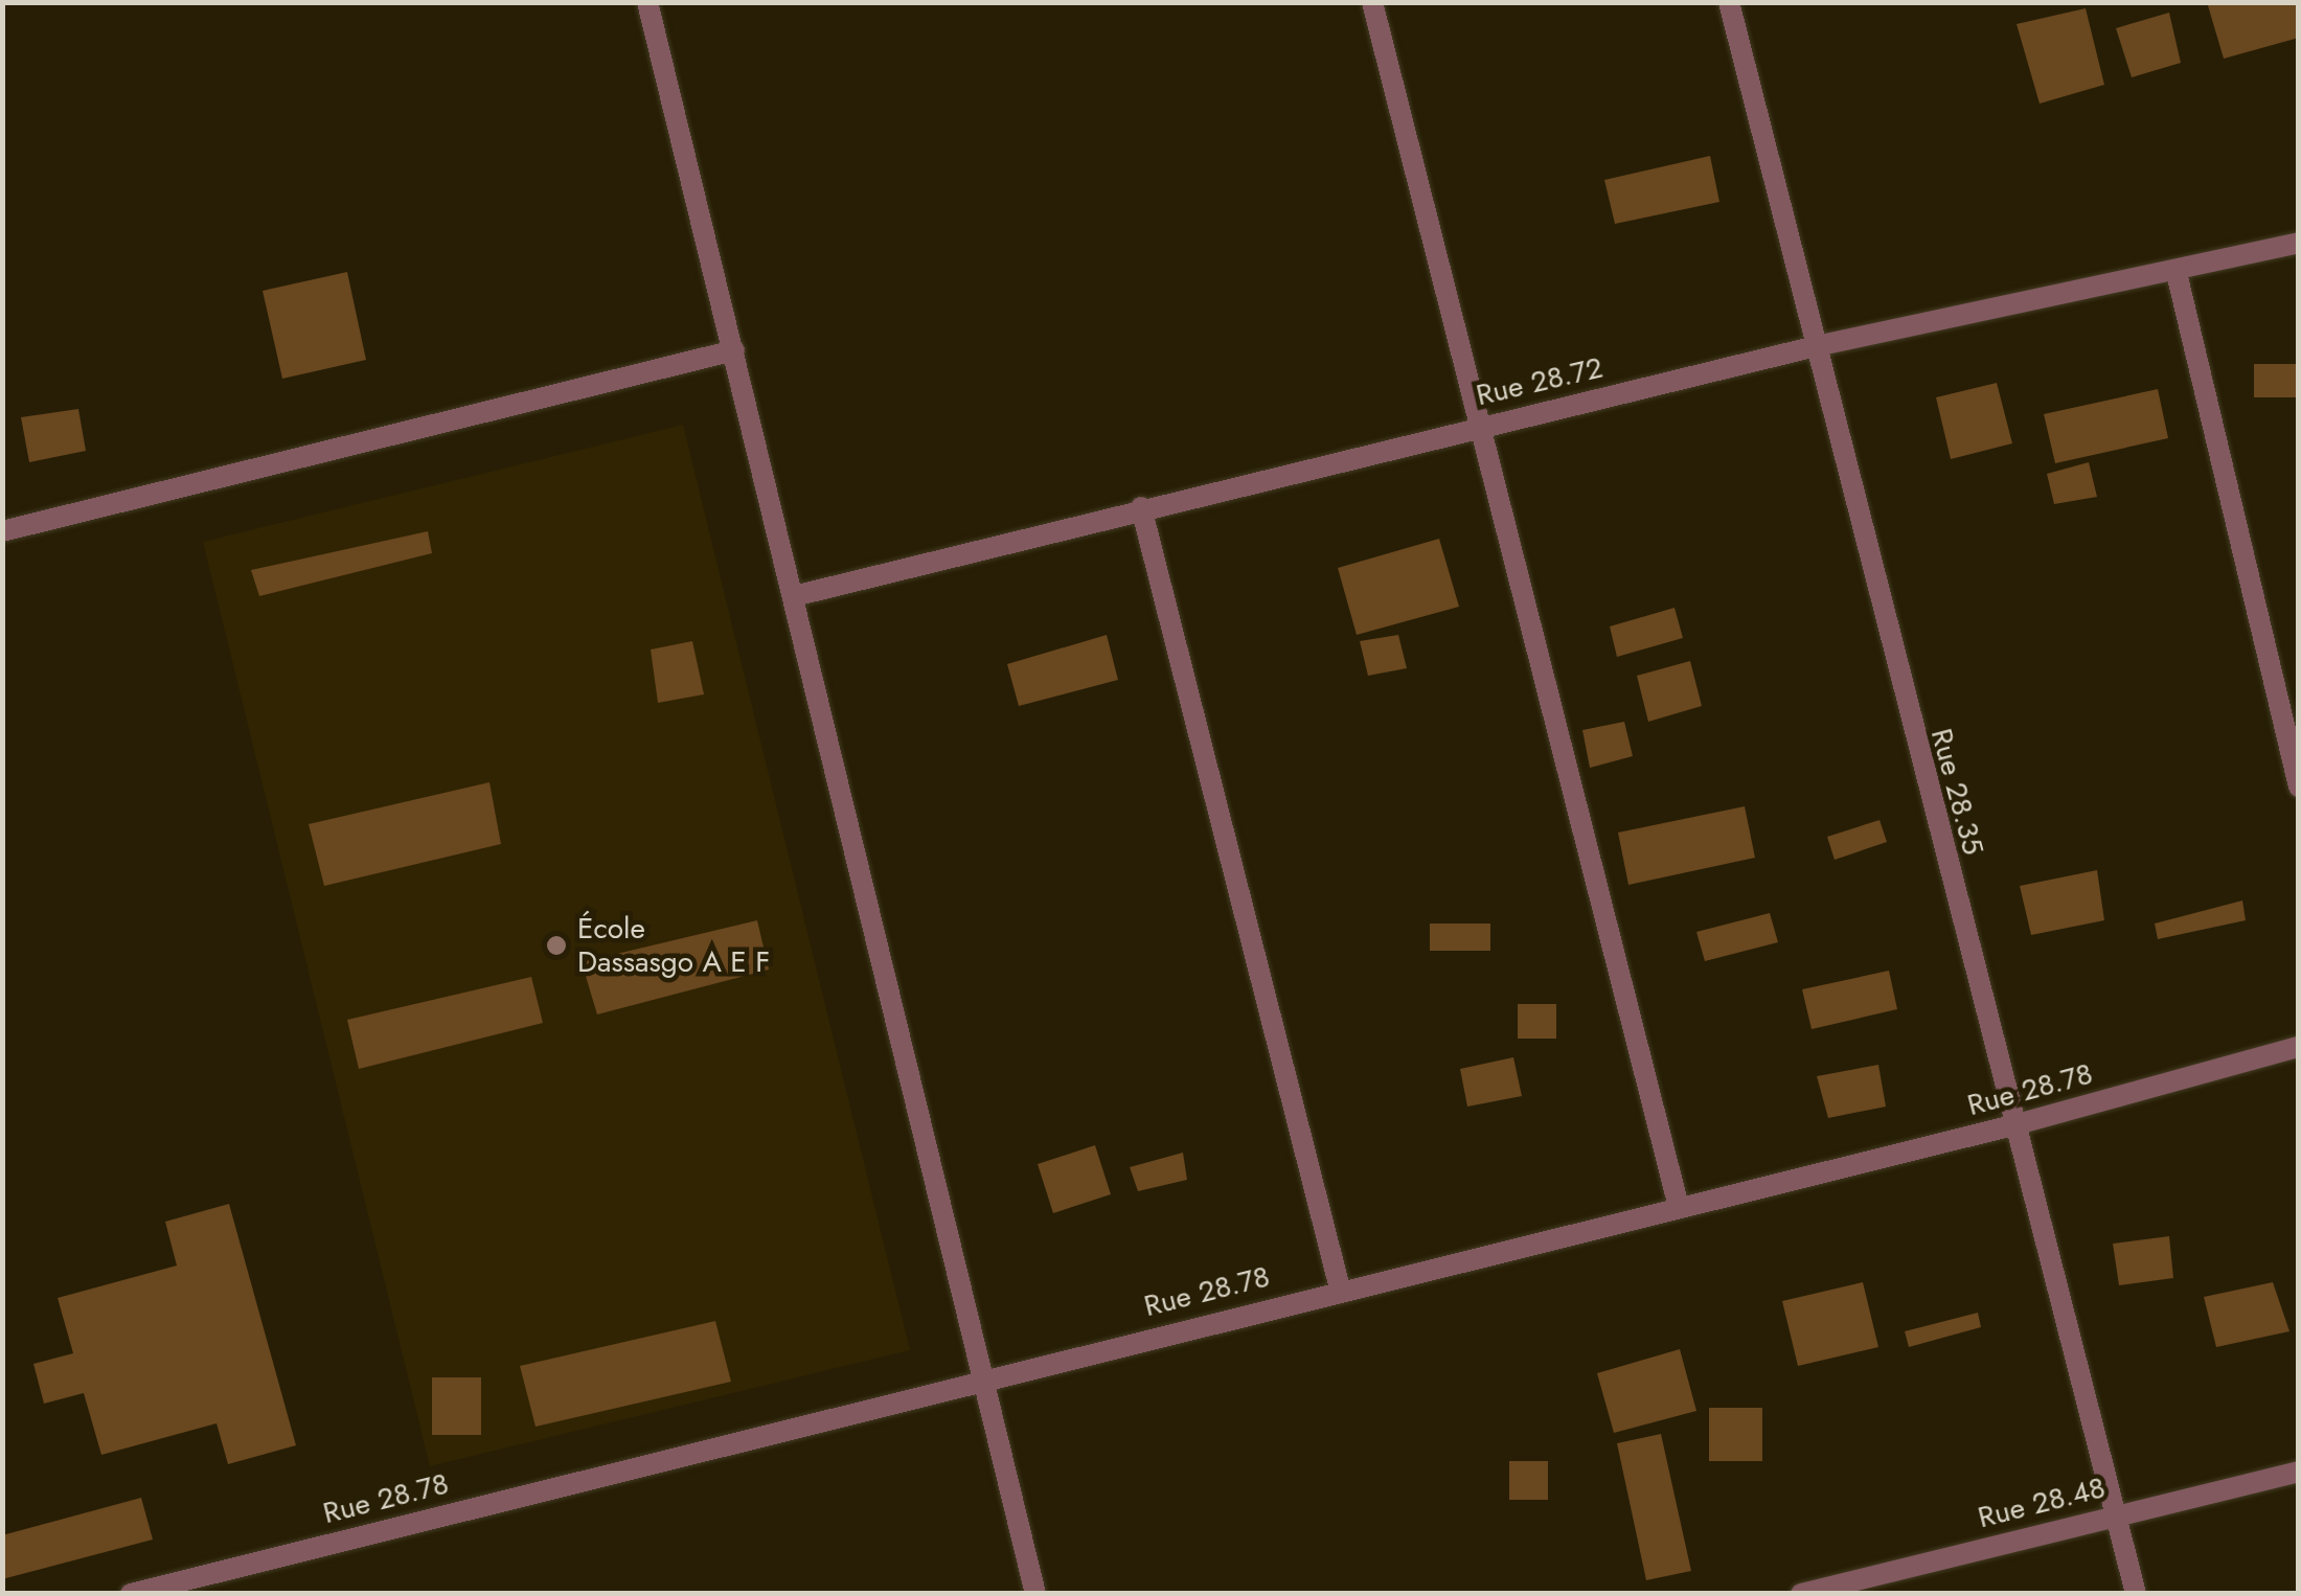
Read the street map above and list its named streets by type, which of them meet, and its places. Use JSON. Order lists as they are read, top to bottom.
{
  "streets": {
    "street": [
      "Rue 28.72",
      "Rue 28.35",
      "Rue 28.78",
      "Rue 28.48"
    ]
  },
  "crossings": [
    ["Rue 28.72", "Rue 28.35"],
    ["Rue 28.35", "Rue 28.78"],
    ["Rue 28.35", "Rue 28.48"]
  ],
  "places": ["École Dassasgo A E F"]
}
